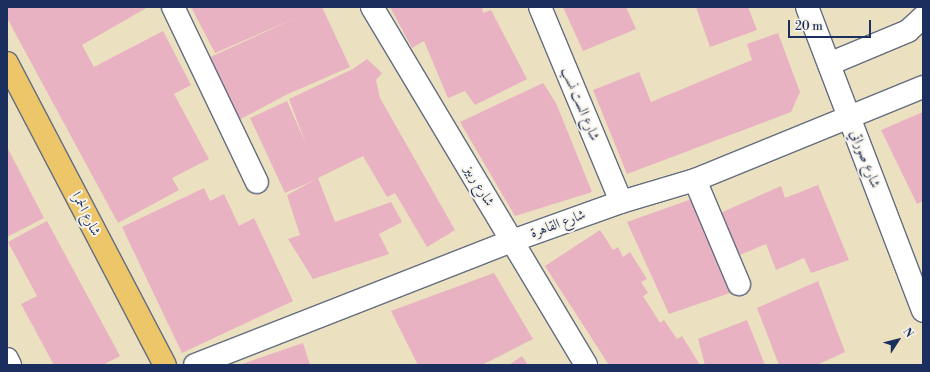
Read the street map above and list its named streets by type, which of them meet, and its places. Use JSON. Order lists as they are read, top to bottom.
{
  "streets": {
    "main road": ["شارع الحمرا"],
    "street": [
      "شارع الست نسب",
      "شارع صوراتي",
      "شارع ربيز",
      "شارع القاهرة"
    ]
  },
  "crossings": [
    ["شارع الست نسب", "شارع القاهرة"],
    ["شارع صوراتي", "شارع القاهرة"],
    ["شارع ربيز", "شارع القاهرة"]
  ],
  "scale_bar": "20 m",
  "north": "top right"
}
